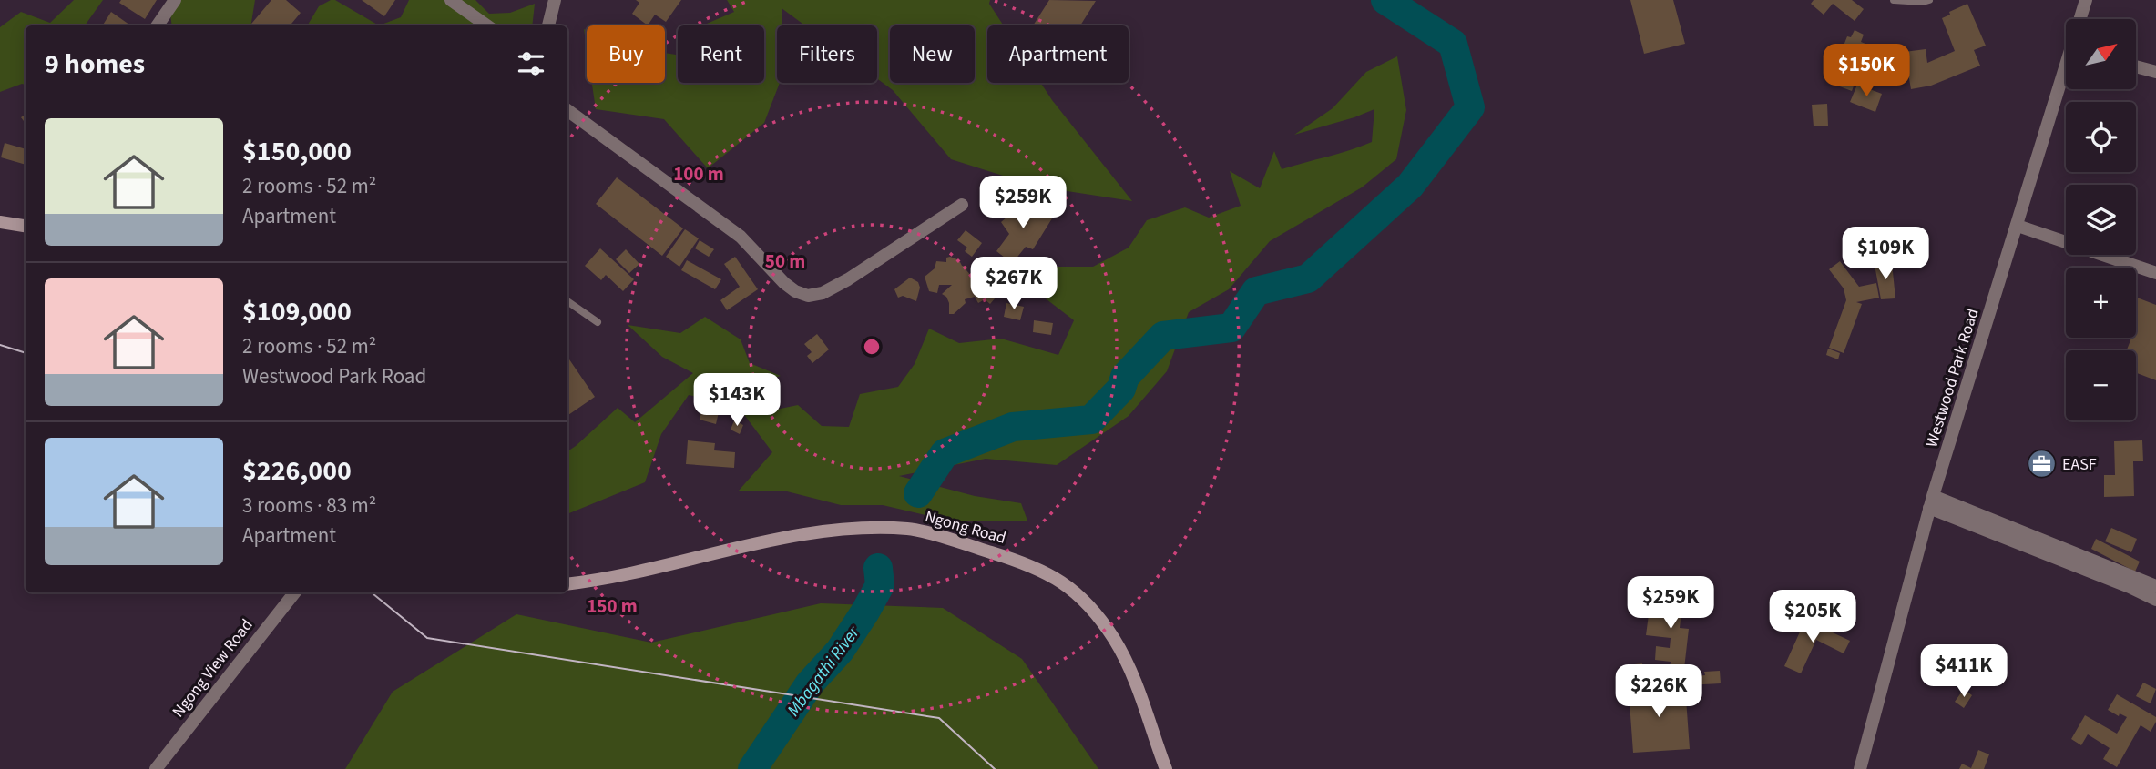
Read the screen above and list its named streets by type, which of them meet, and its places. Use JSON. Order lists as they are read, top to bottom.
{
  "streets": {
    "main road": ["Ngong Road"],
    "street": ["Westwood Park Road", "Ngong View Road"]
  },
  "water": ["Mbagathi River"],
  "places": {
    "office": ["EASF"]
  },
  "north": "top right",
  "page": {
    "map_buttons": ["+", "−"],
    "chip": [
      "Buy",
      "Rent",
      "Filters",
      "New",
      "Apartment"
    ],
    "heading": "9 homes",
    "price": [
      "$150K",
      "$259K",
      "$109K",
      "$267K",
      "$143K",
      "$259K",
      "$205K",
      "$411K",
      "$226K"
    ],
    "list": [
      {
        "name": "$150,000",
        "note": "2 rooms · 52 m² · Apartment"
      },
      {
        "name": "$109,000",
        "note": "2 rooms · 52 m² · Westwood Park Road"
      },
      {
        "name": "$226,000",
        "note": "3 rooms · 83 m² · Apartment"
      }
    ]
  },
  "rings": ["100 m", "50 m", "150 m"]
}
